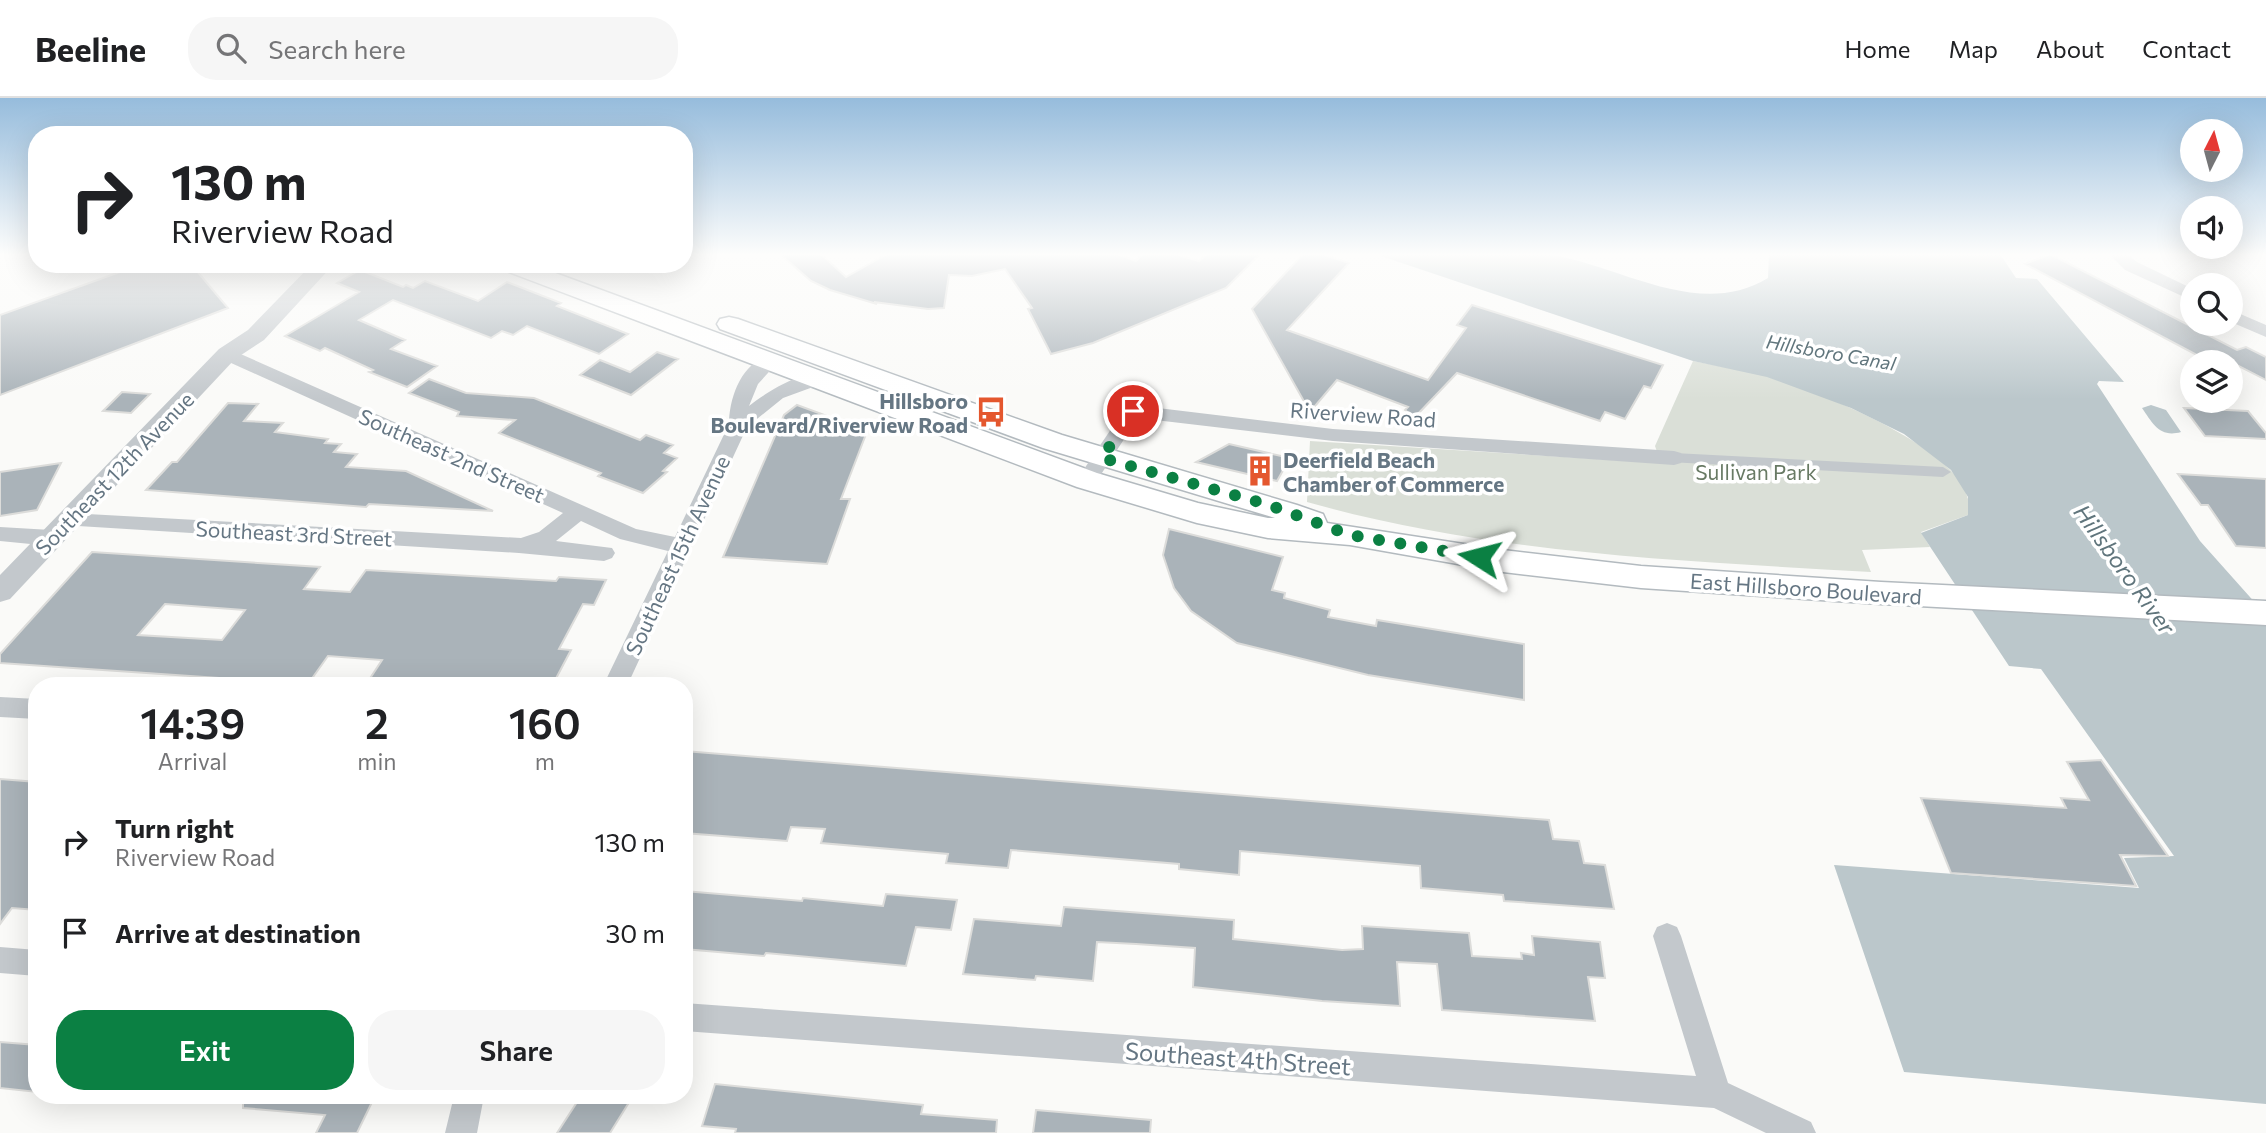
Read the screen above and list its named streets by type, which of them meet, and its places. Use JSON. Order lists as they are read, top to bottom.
{
  "streets": {
    "main road": ["East Hillsboro Boulevard"],
    "street": [
      "Riverview Road",
      "Southeast 2nd Street",
      "Southeast 12th Avenue",
      "Southeast 3rd Street",
      "Southeast 15th Avenue",
      "Southeast 4th Street"
    ]
  },
  "crossings": [
    ["Riverview Road", "East Hillsboro Boulevard"],
    ["Southeast 2nd Street", "Southeast 12th Avenue"],
    ["Southeast 2nd Street", "Southeast 3rd Street"],
    ["Southeast 2nd Street", "Southeast 15th Avenue"],
    ["Southeast 12th Avenue", "Southeast 3rd Street"],
    ["Southeast 15th Avenue", "East Hillsboro Boulevard"]
  ],
  "water": ["Hillsboro Canal", "Hillsboro River"],
  "parks": ["Sullivan Park"],
  "places": {
    "bus stop": ["Hillsboro Boulevard/Riverview Road"],
    "building": ["Deerfield Beach Chamber of Commerce"]
  },
  "north": "top",
  "page": {
    "header": "Beeline",
    "search": "Search here",
    "nav": [
      "Home",
      "Map",
      "About",
      "Contact"
    ],
    "turn": ["130 m", "Riverview Road"],
    "eta": [
      "14:39",
      "Arrival",
      "2",
      "min",
      "160",
      "m"
    ],
    "list": [
      {
        "name": "Turn right",
        "note": "Riverview Road",
        "value": "130 m"
      },
      {
        "name": "Arrive at destination",
        "value": "30 m"
      }
    ],
    "buttons": ["Exit", "Share"]
  }
}
